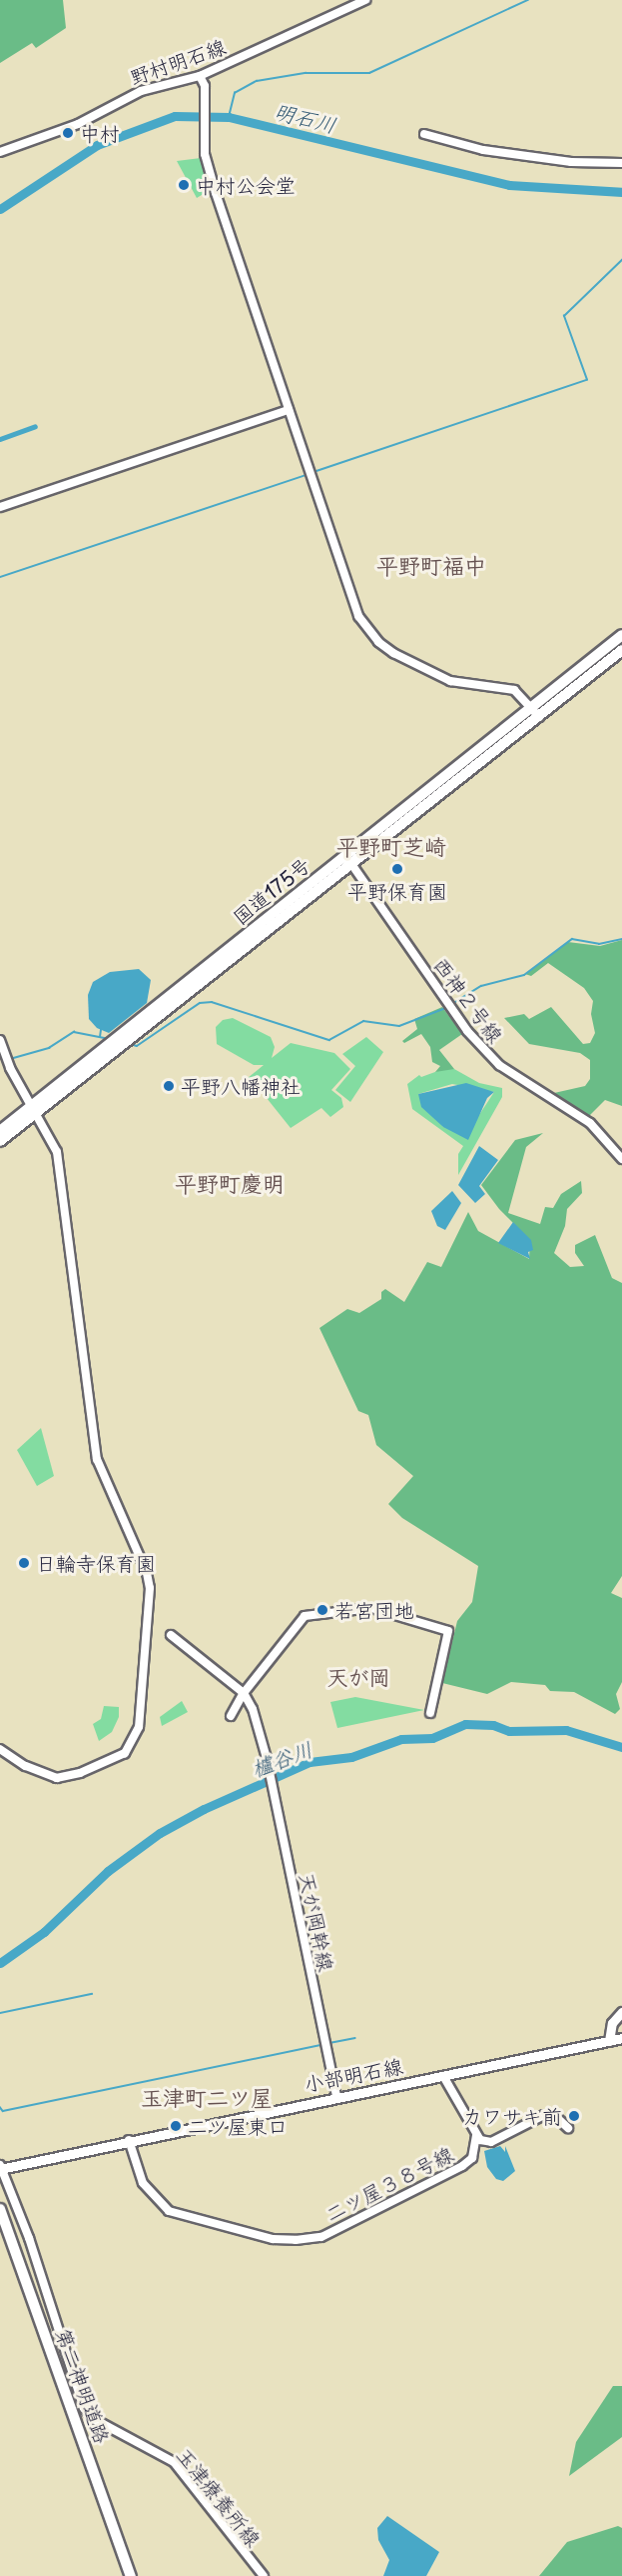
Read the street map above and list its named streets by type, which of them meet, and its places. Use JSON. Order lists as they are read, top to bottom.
{
  "streets": {
    "highway": ["国道175号", "第二神明道路"],
    "main road": ["小部明石線"],
    "street": [
      "野村明石線",
      "西神２号線",
      "天が岡幹線",
      "二ツ屋３８号線",
      "玉津療養所線"
    ]
  },
  "crossings": [
    ["国道175号", "西神２号線"],
    ["天が岡幹線", "小部明石線"],
    ["小部明石線", "二ツ屋３８号線"],
    ["小部明石線", "玉津療養所線"]
  ],
  "districts": [
    "平野町福中",
    "平野町芝崎",
    "平野町慶明",
    "天が岡",
    "玉津町二ツ屋"
  ],
  "water": ["明石川", "櫨谷川"],
  "places": [
    "中村",
    "中村公会堂",
    "平野保育園",
    "平野八幡神社",
    "日輪寺保育園",
    "若宮団地",
    "カワサキ前",
    "二ツ屋東口"
  ]
}
